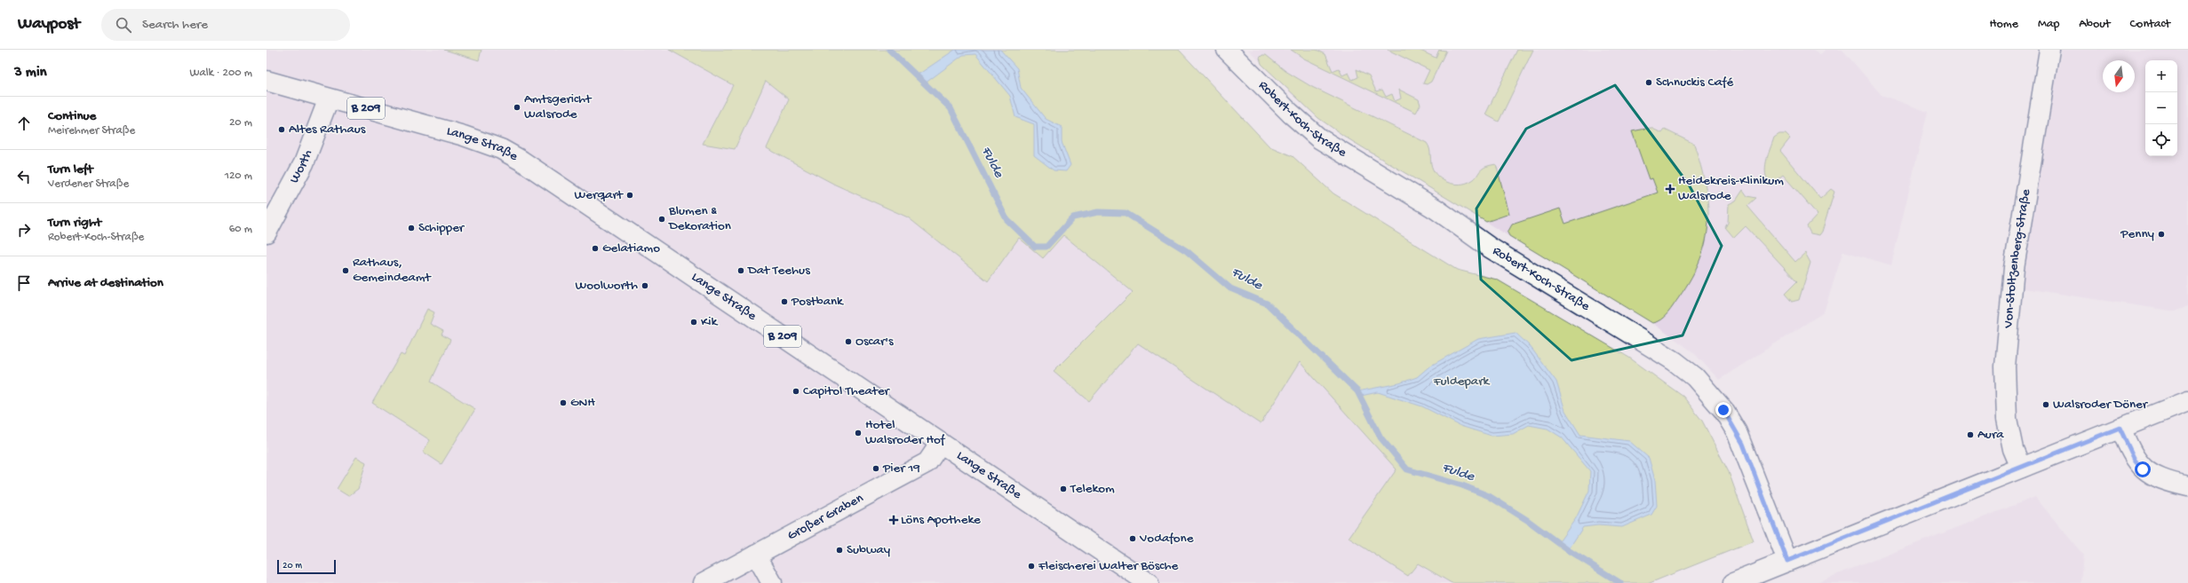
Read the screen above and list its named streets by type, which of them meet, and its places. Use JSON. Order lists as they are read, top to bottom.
{
  "streets": {
    "street": [
      "B 209",
      "Robert-Koch-Straße",
      "Lange Straße",
      "Worth",
      "Von-Stoltzenberg-Straße",
      "Großer Graben"
    ]
  },
  "crossings": [
    ["Lange Straße", "Worth"],
    ["Lange Straße", "Großer Graben"]
  ],
  "water": ["Fulde"],
  "parks": ["Fuldepark"],
  "places": {
    "other": [
      "Schnuckis Café",
      "Amtsgericht Walsrode",
      "Altes Rathaus",
      "Werqart",
      "Blumen & Dekoration",
      "Schipper",
      "Penny",
      "Gelatiamo",
      "Rathaus, Gemeindeamt",
      "Dat Teehus",
      "Woolworth",
      "Postbank",
      "Kik",
      "Oscar's",
      "Capitol Theater",
      "GNH",
      "Walsroder Döner",
      "Hotel Walsroder Hof",
      "Aura",
      "Pier 19",
      "Telekom",
      "Vodafone",
      "Subway",
      "Fleischerei Walter Bösche"
    ],
    "health": ["Heidekreis-Klinikum Walsrode", "Löns Apotheke"]
  },
  "scale_bar": "20 m",
  "north": "bottom",
  "page": {
    "header": "Waypost",
    "search": "Search here",
    "nav": [
      "Home",
      "Map",
      "About",
      "Contact"
    ],
    "heading": ["3 min", "Walk · 200 m"],
    "map_buttons": ["+", "−"],
    "list": [
      ["Continue", "Meirehmer Straße", "20 m"],
      ["Turn left", "Verdener Straße", "120 m"],
      ["Turn right", "Robert-Koch-Straße", "60 m"],
      "Arrive at destination"
    ],
    "scale": "20 m"
  }
}
